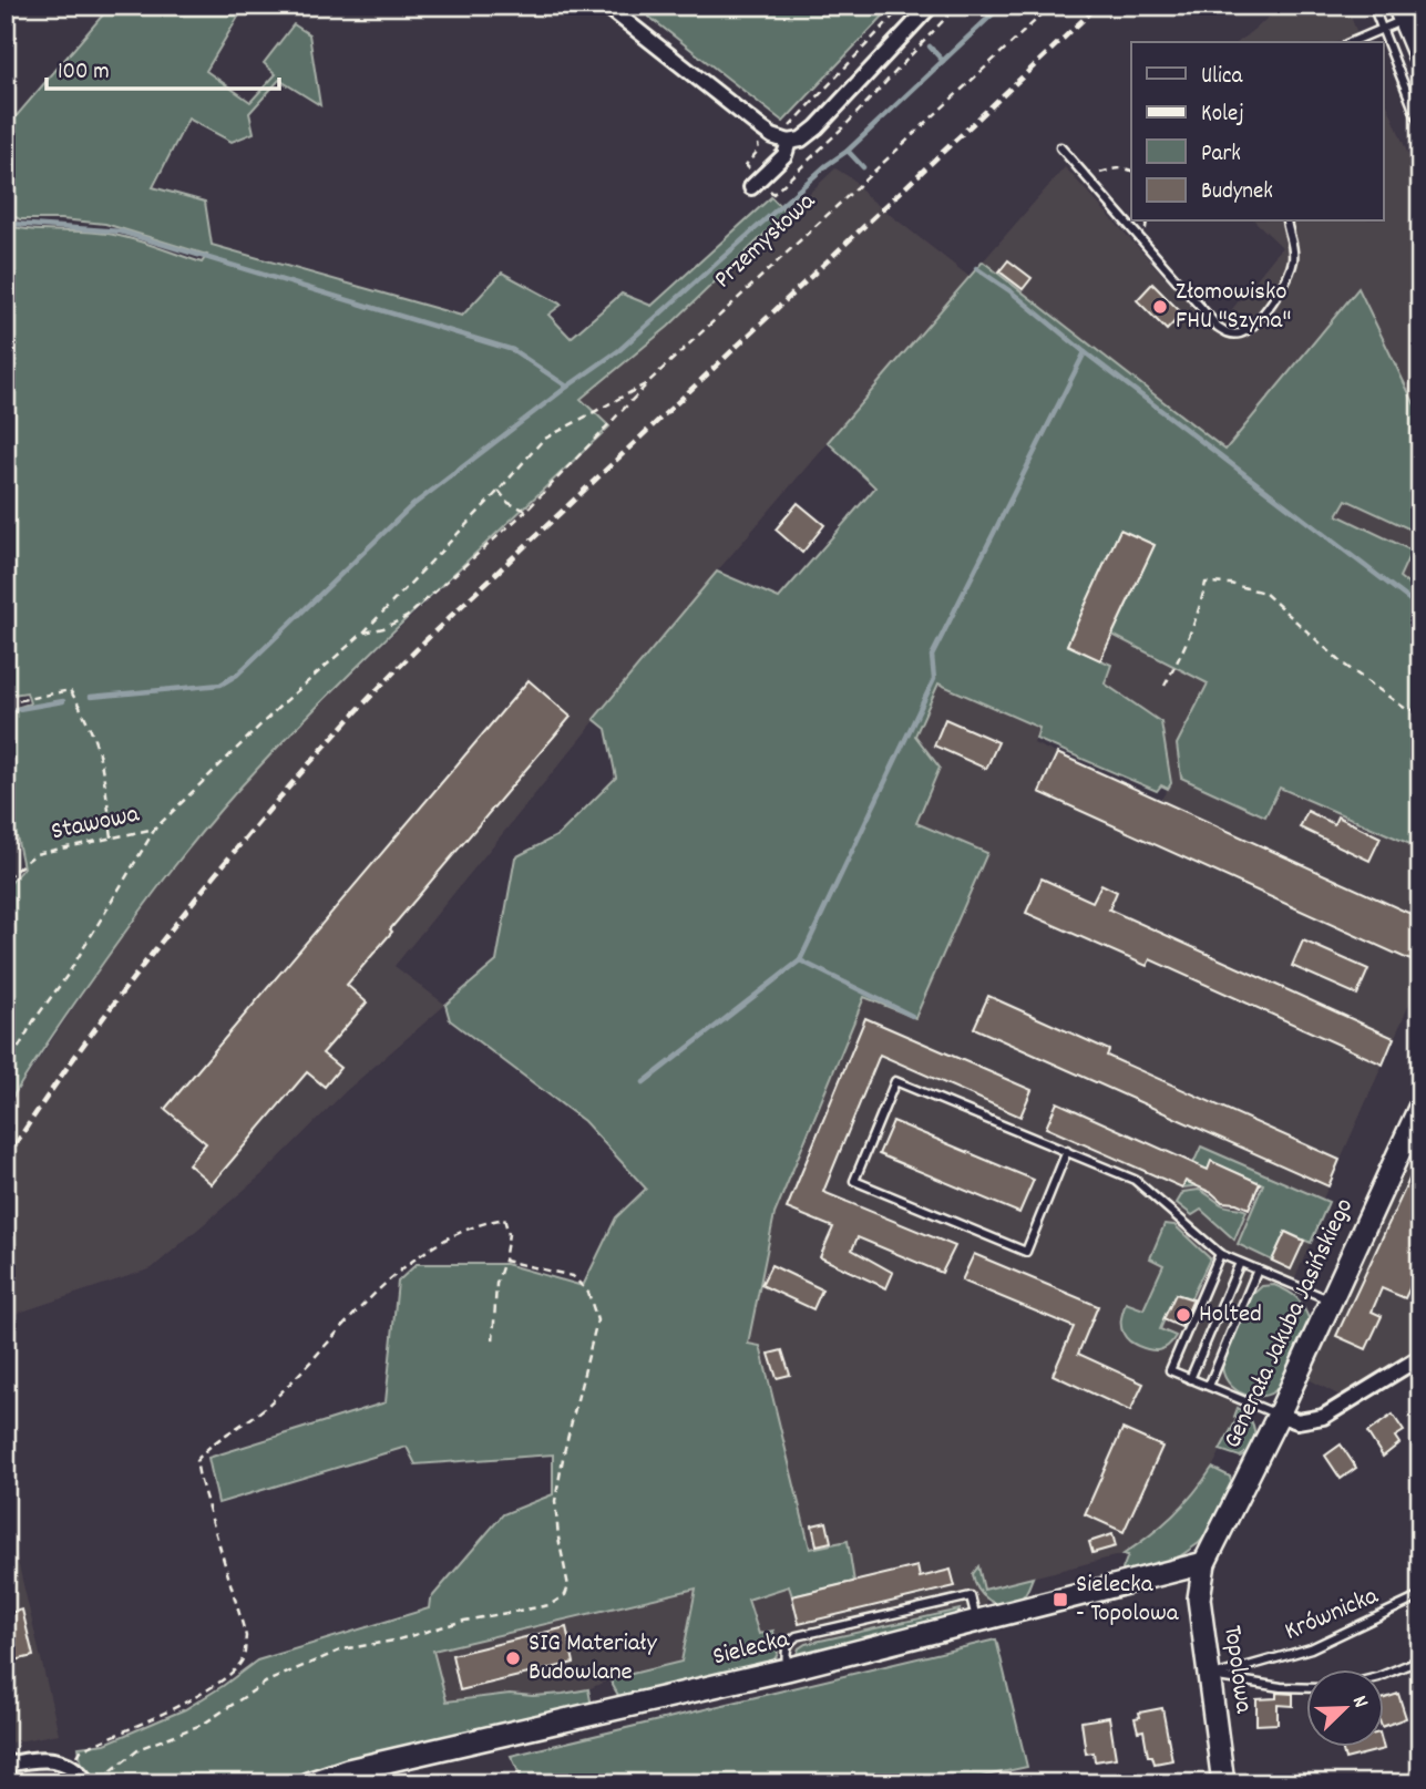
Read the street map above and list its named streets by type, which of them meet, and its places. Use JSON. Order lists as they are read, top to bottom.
{
  "streets": {
    "street": [
      "Przemysłowa",
      "Generała Jakuba Jasińskiego",
      "Sielecka",
      "Topolowa"
    ],
    "lane": ["Krównicka"],
    "path": ["Stawowa"]
  },
  "crossings": [
    ["Przemysłowa", "Stawowa"],
    ["Generała Jakuba Jasińskiego", "Sielecka"],
    ["Generała Jakuba Jasińskiego", "Topolowa"],
    ["Krównicka", "Topolowa"],
    ["Sielecka", "Topolowa"]
  ],
  "places": {
    "other": ["Złomowisko FHU \"Szyna\"", "Holted", "SIG Materiały Budowlane"],
    "transit": ["Sielecka - Topolowa"]
  },
  "legend": [
    "Ulica",
    "Kolej",
    "Park",
    "Budynek"
  ],
  "scale_bar": "100 m",
  "north": "top right"
}
